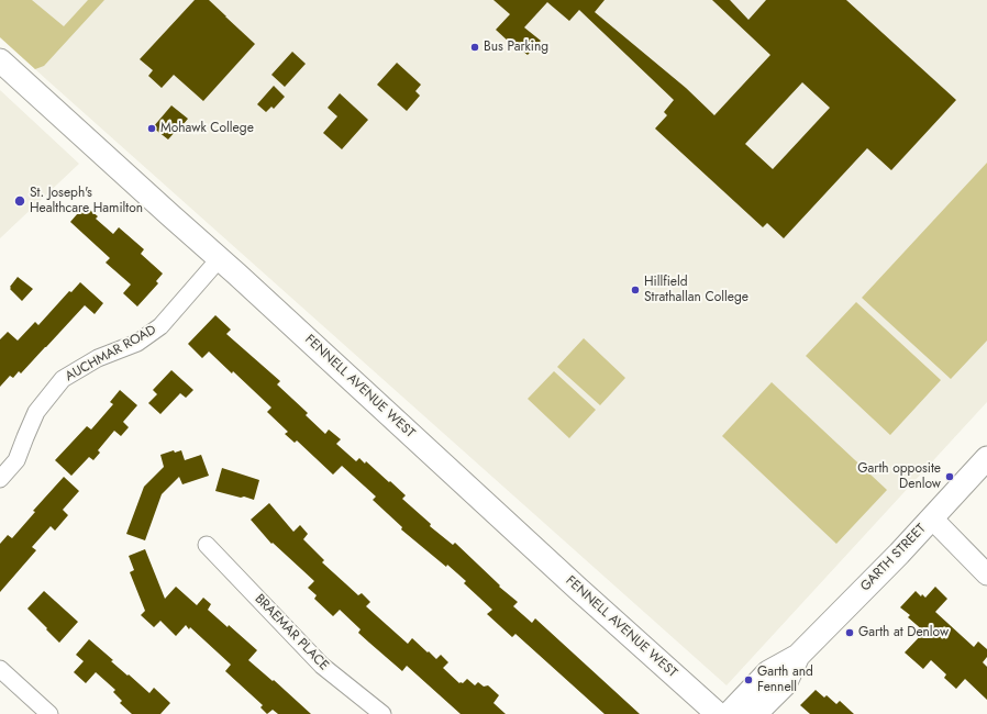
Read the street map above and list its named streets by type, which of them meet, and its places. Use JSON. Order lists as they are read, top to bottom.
{
  "streets": {
    "main road": ["FENNELL AVENUE WEST", "GARTH STREET"],
    "street": ["AUCHMAR ROAD", "BRAEMAR PLACE"]
  },
  "crossings": [
    ["AUCHMAR ROAD", "FENNELL AVENUE WEST"]
  ],
  "places": [
    "Bus Parking",
    "Mohawk College",
    "St. Joseph's Healthcare Hamilton",
    "Hillfield Strathallan College",
    "Garth opposite Denlow",
    "Garth at Denlow",
    "Garth and Fennell"
  ]
}
